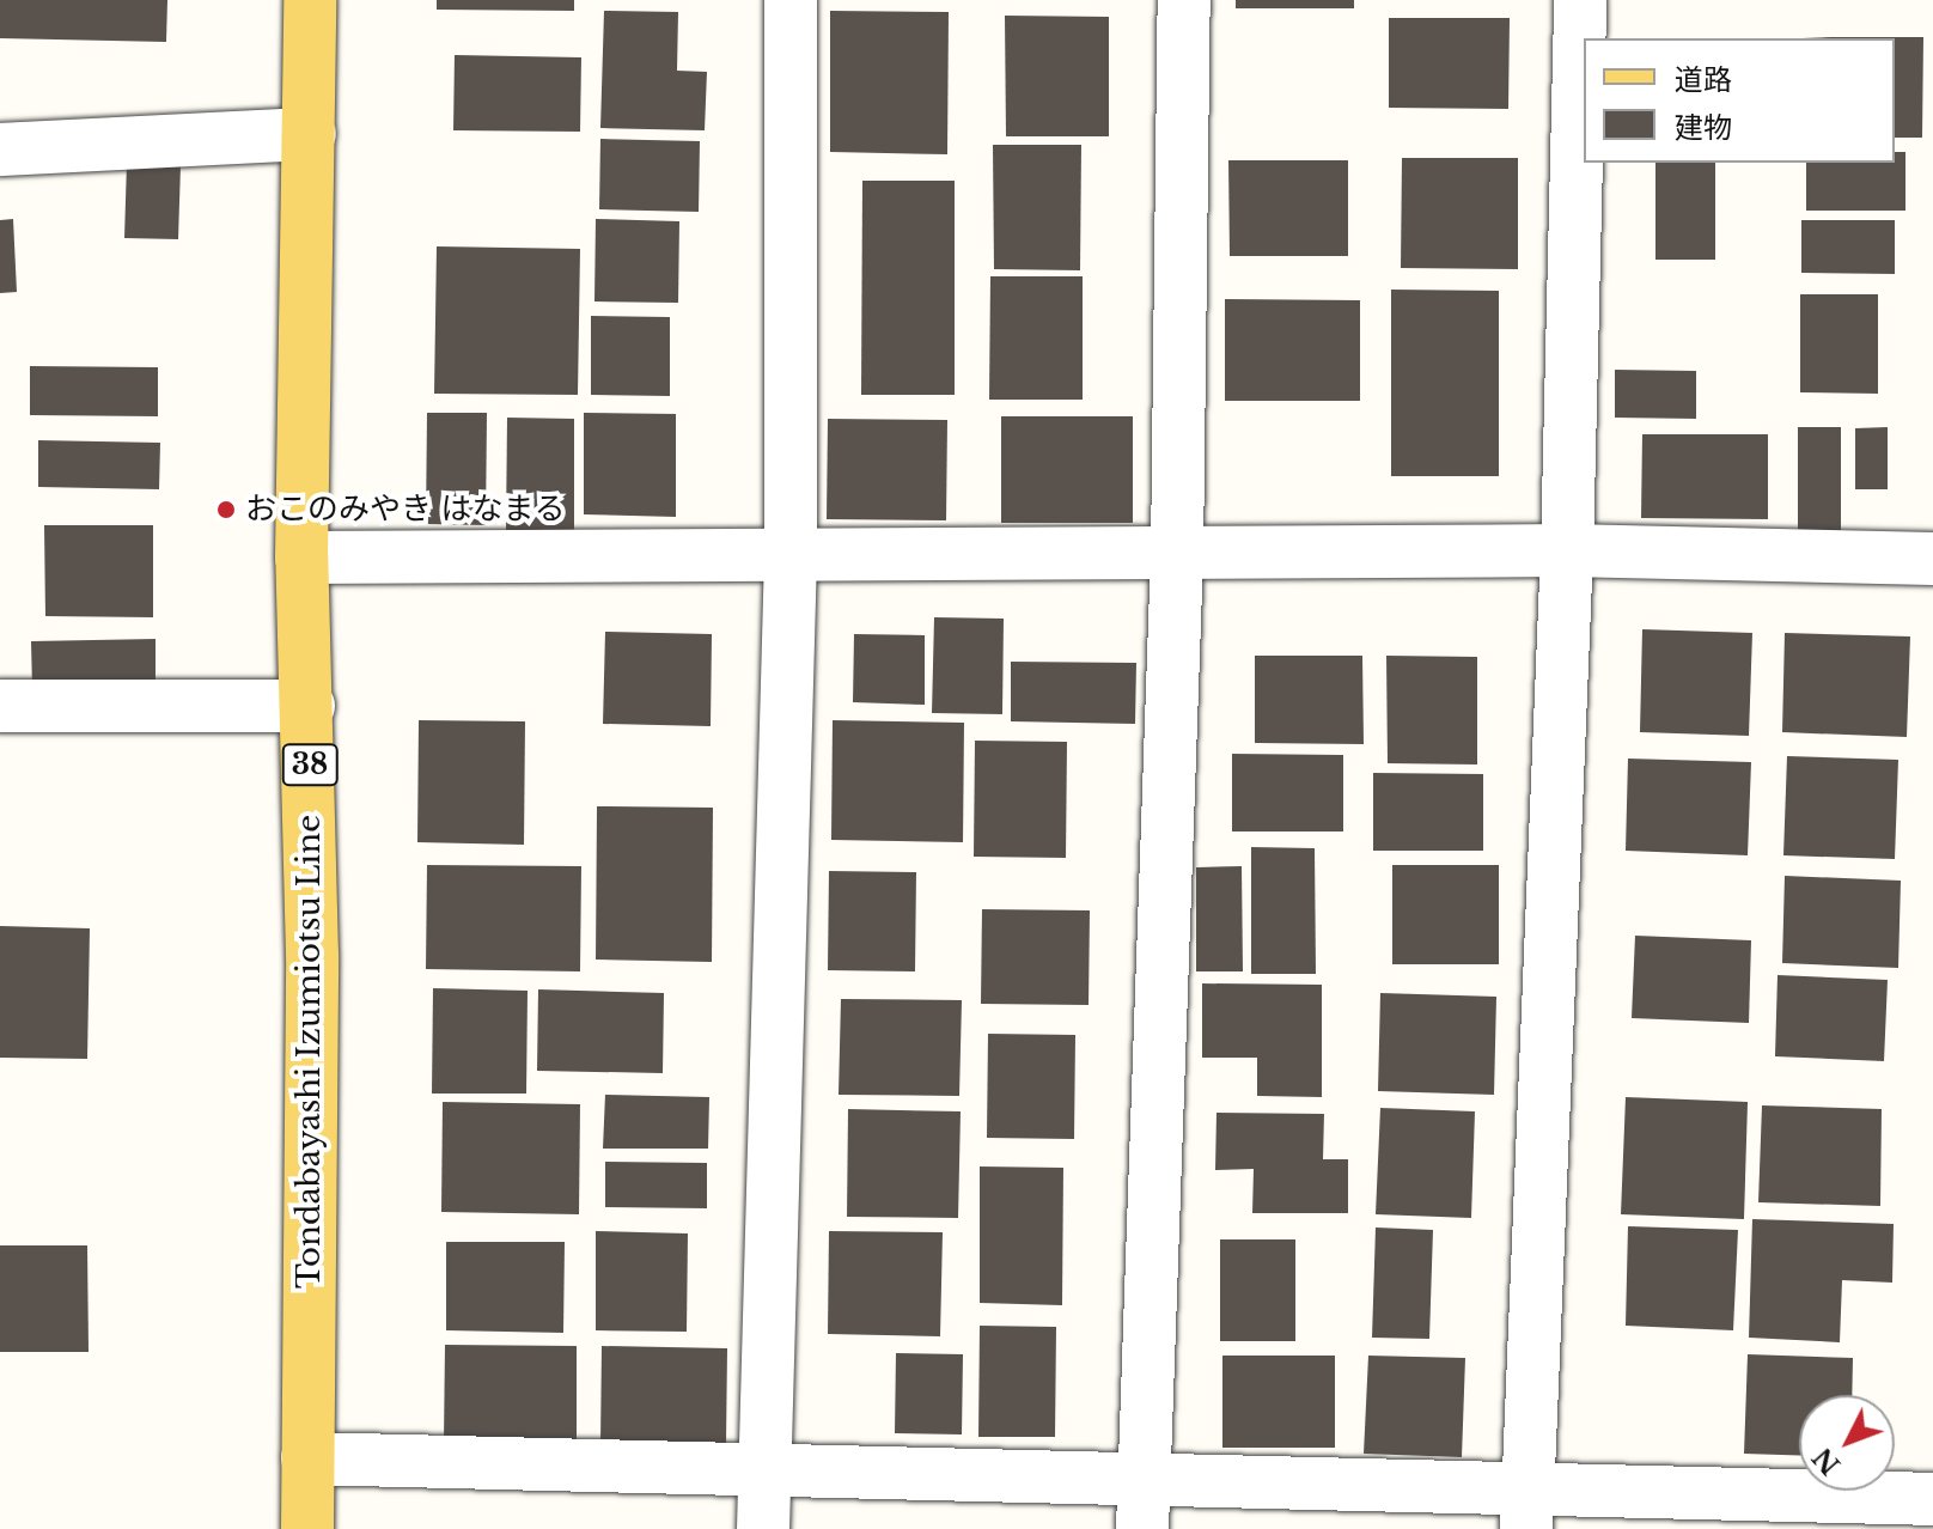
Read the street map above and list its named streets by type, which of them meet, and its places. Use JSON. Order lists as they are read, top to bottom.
{
  "streets": {
    "main road": ["38", "Tondabayashi Izumiotsu Line"]
  },
  "places": ["おこのみやき はなまる"],
  "legend": ["道路", "建物"],
  "north": "bottom left"
}
